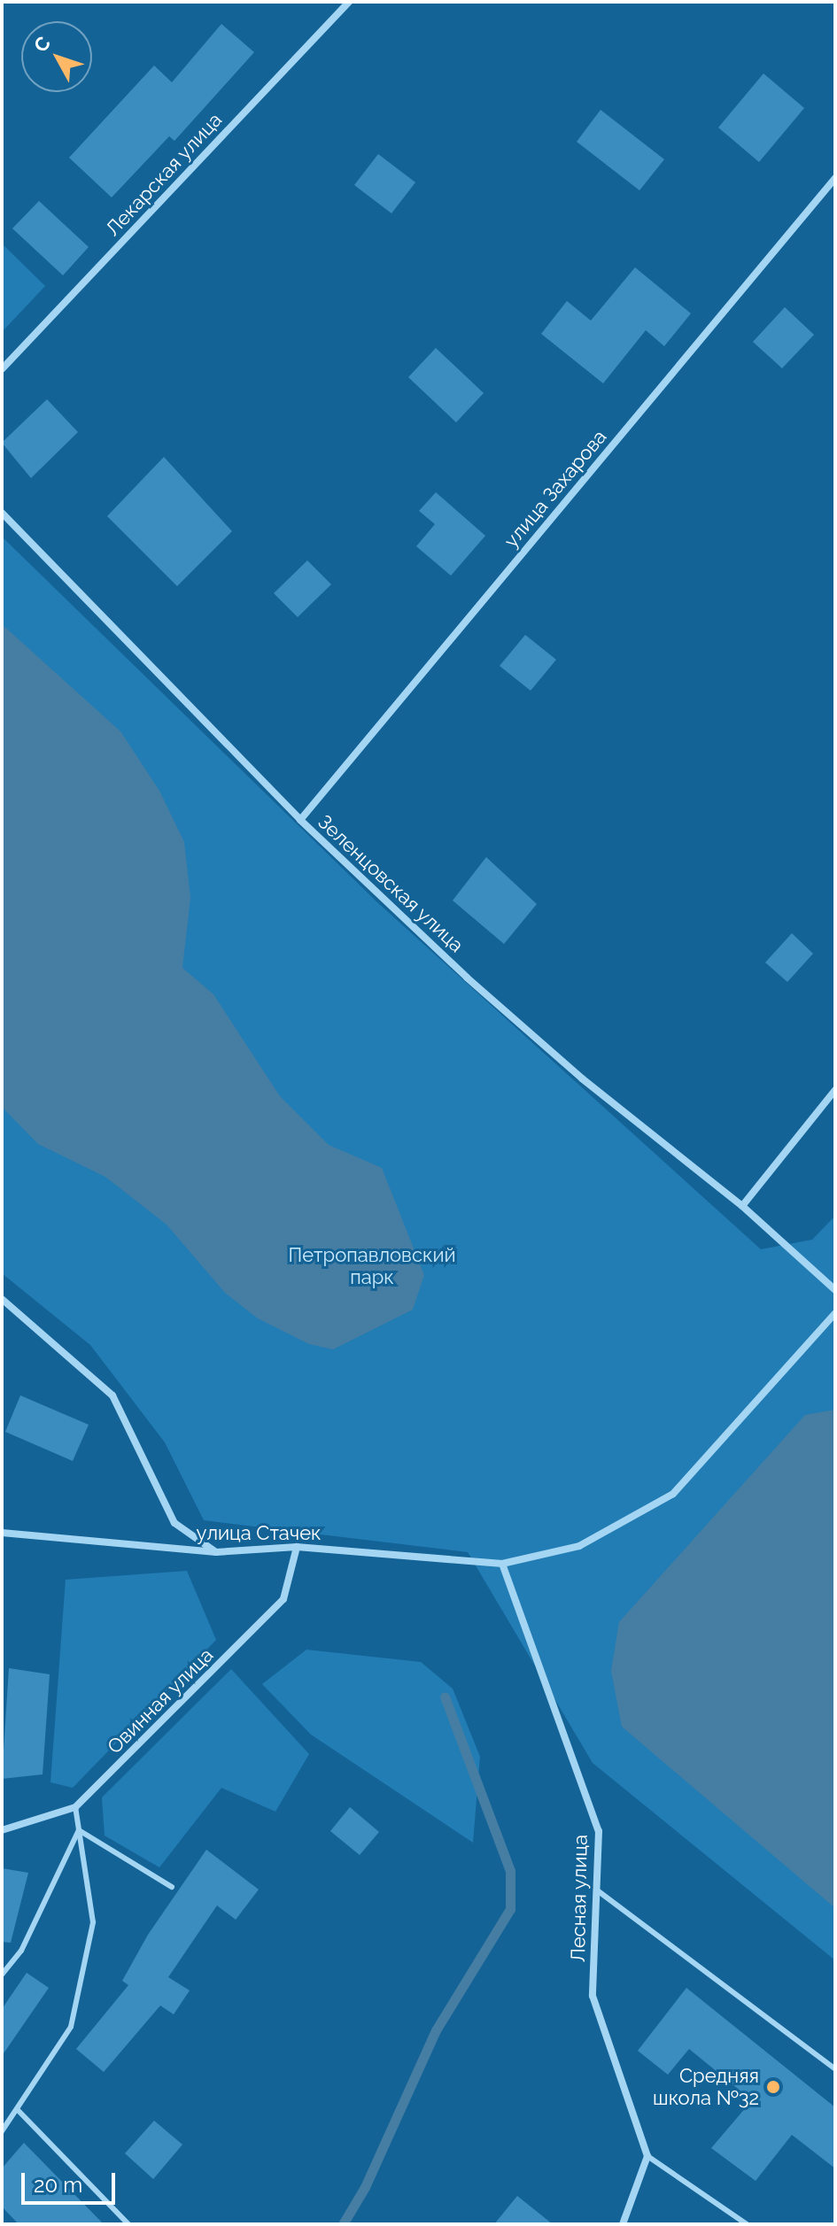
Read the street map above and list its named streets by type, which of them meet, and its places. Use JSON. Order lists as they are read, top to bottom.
{
  "streets": {
    "street": [
      "Лекарская улица",
      "улица Захарова",
      "Зеленцовская улица",
      "улица Стачек",
      "Овинная улица",
      "Лесная улица"
    ]
  },
  "crossings": [
    ["улица Захарова", "Зеленцовская улица"],
    ["улица Стачек", "Овинная улица"],
    ["улица Стачек", "Лесная улица"]
  ],
  "parks": ["Петропавловский парк"],
  "places": ["Средняя школа №32"],
  "scale_bar": "20 m",
  "north": "top left"
}
